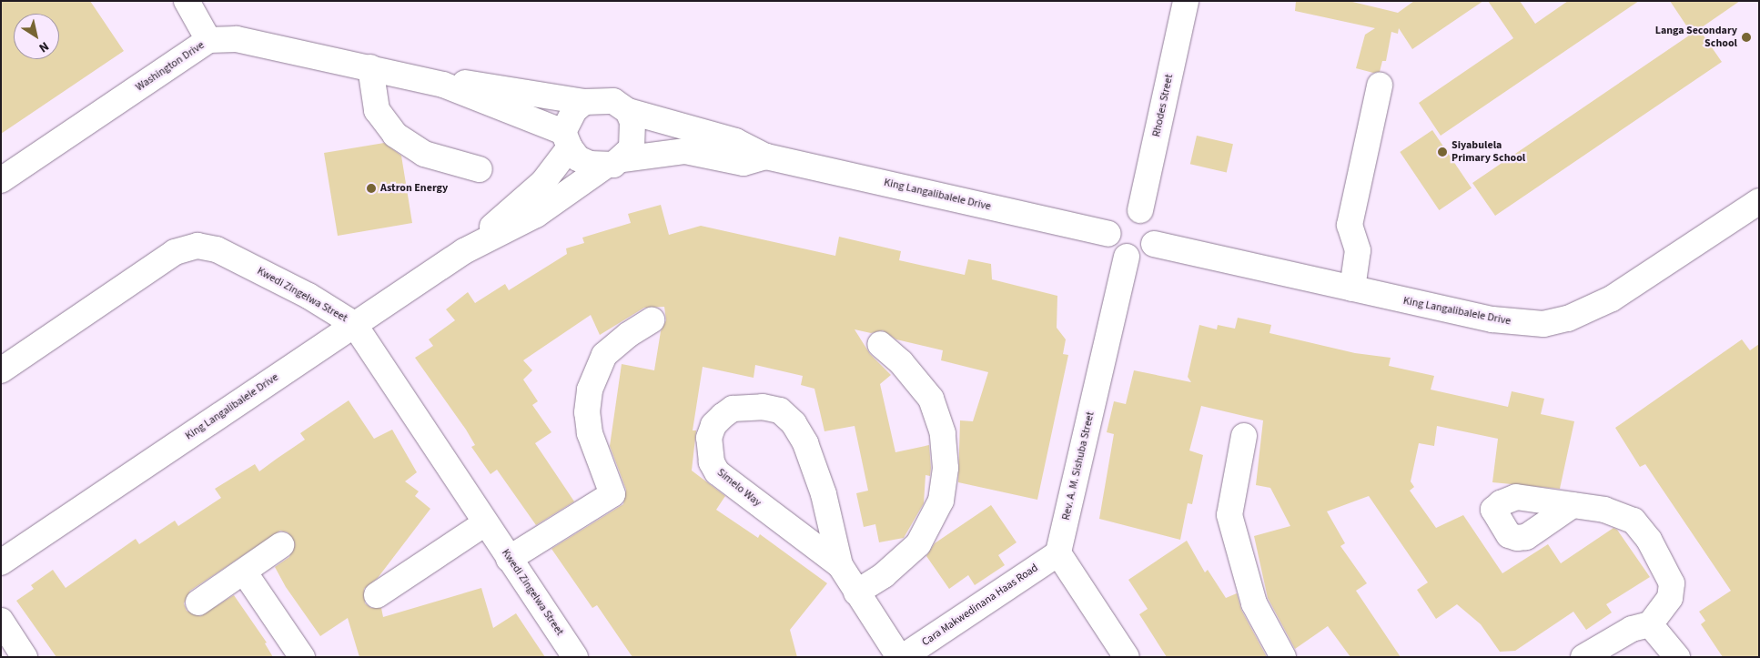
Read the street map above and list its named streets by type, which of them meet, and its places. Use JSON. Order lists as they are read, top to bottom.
{
  "streets": {
    "street": [
      "Washington Drive",
      "Rhodes Street",
      "King Langalibalele Drive",
      "Kwedi Zingelwa Street",
      "Rev. A. M. Sishuba Street",
      "Simelo Way",
      "Cara Makwedinana Haas Road"
    ]
  },
  "crossings": [
    ["Washington Drive", "King Langalibalele Drive"],
    ["Rhodes Street", "King Langalibalele Drive"],
    ["Rhodes Street", "Rev. A. M. Sishuba Street"],
    ["King Langalibalele Drive", "Kwedi Zingelwa Street"],
    ["King Langalibalele Drive", "Rev. A. M. Sishuba Street"],
    ["Rev. A. M. Sishuba Street", "Cara Makwedinana Haas Road"]
  ],
  "places": ["Langa Secondary School", "Siyabulela Primary School", "Astron Energy"],
  "north": "bottom right"
}
